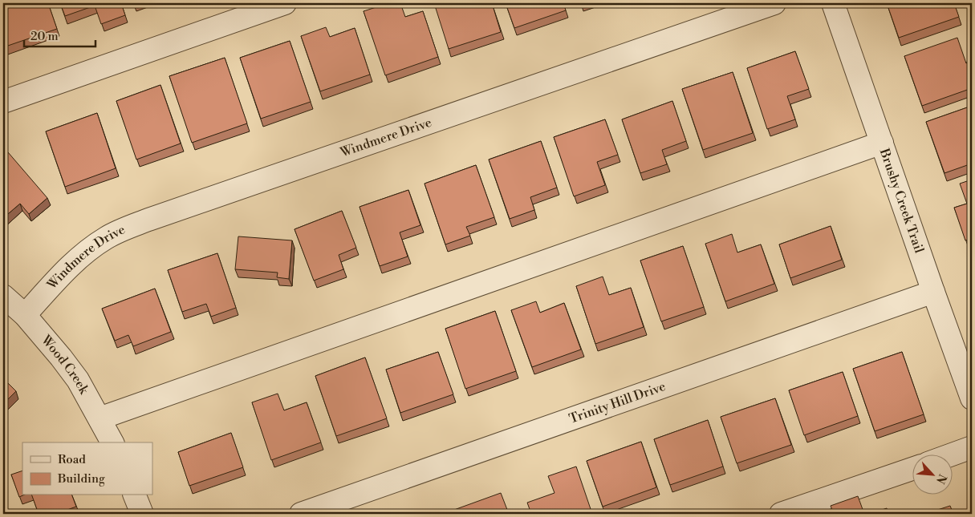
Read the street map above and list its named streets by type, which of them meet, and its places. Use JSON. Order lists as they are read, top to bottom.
{
  "streets": {
    "street": [
      "Windmere Drive",
      "Brushy Creek Trail",
      "Wood Creek",
      "Trinity Hill Drive"
    ]
  },
  "crossings": [
    ["Windmere Drive", "Wood Creek"],
    ["Brushy Creek Trail", "Trinity Hill Drive"]
  ],
  "legend": ["Road", "Building"],
  "scale_bar": "20 m",
  "north": "bottom right"
}
